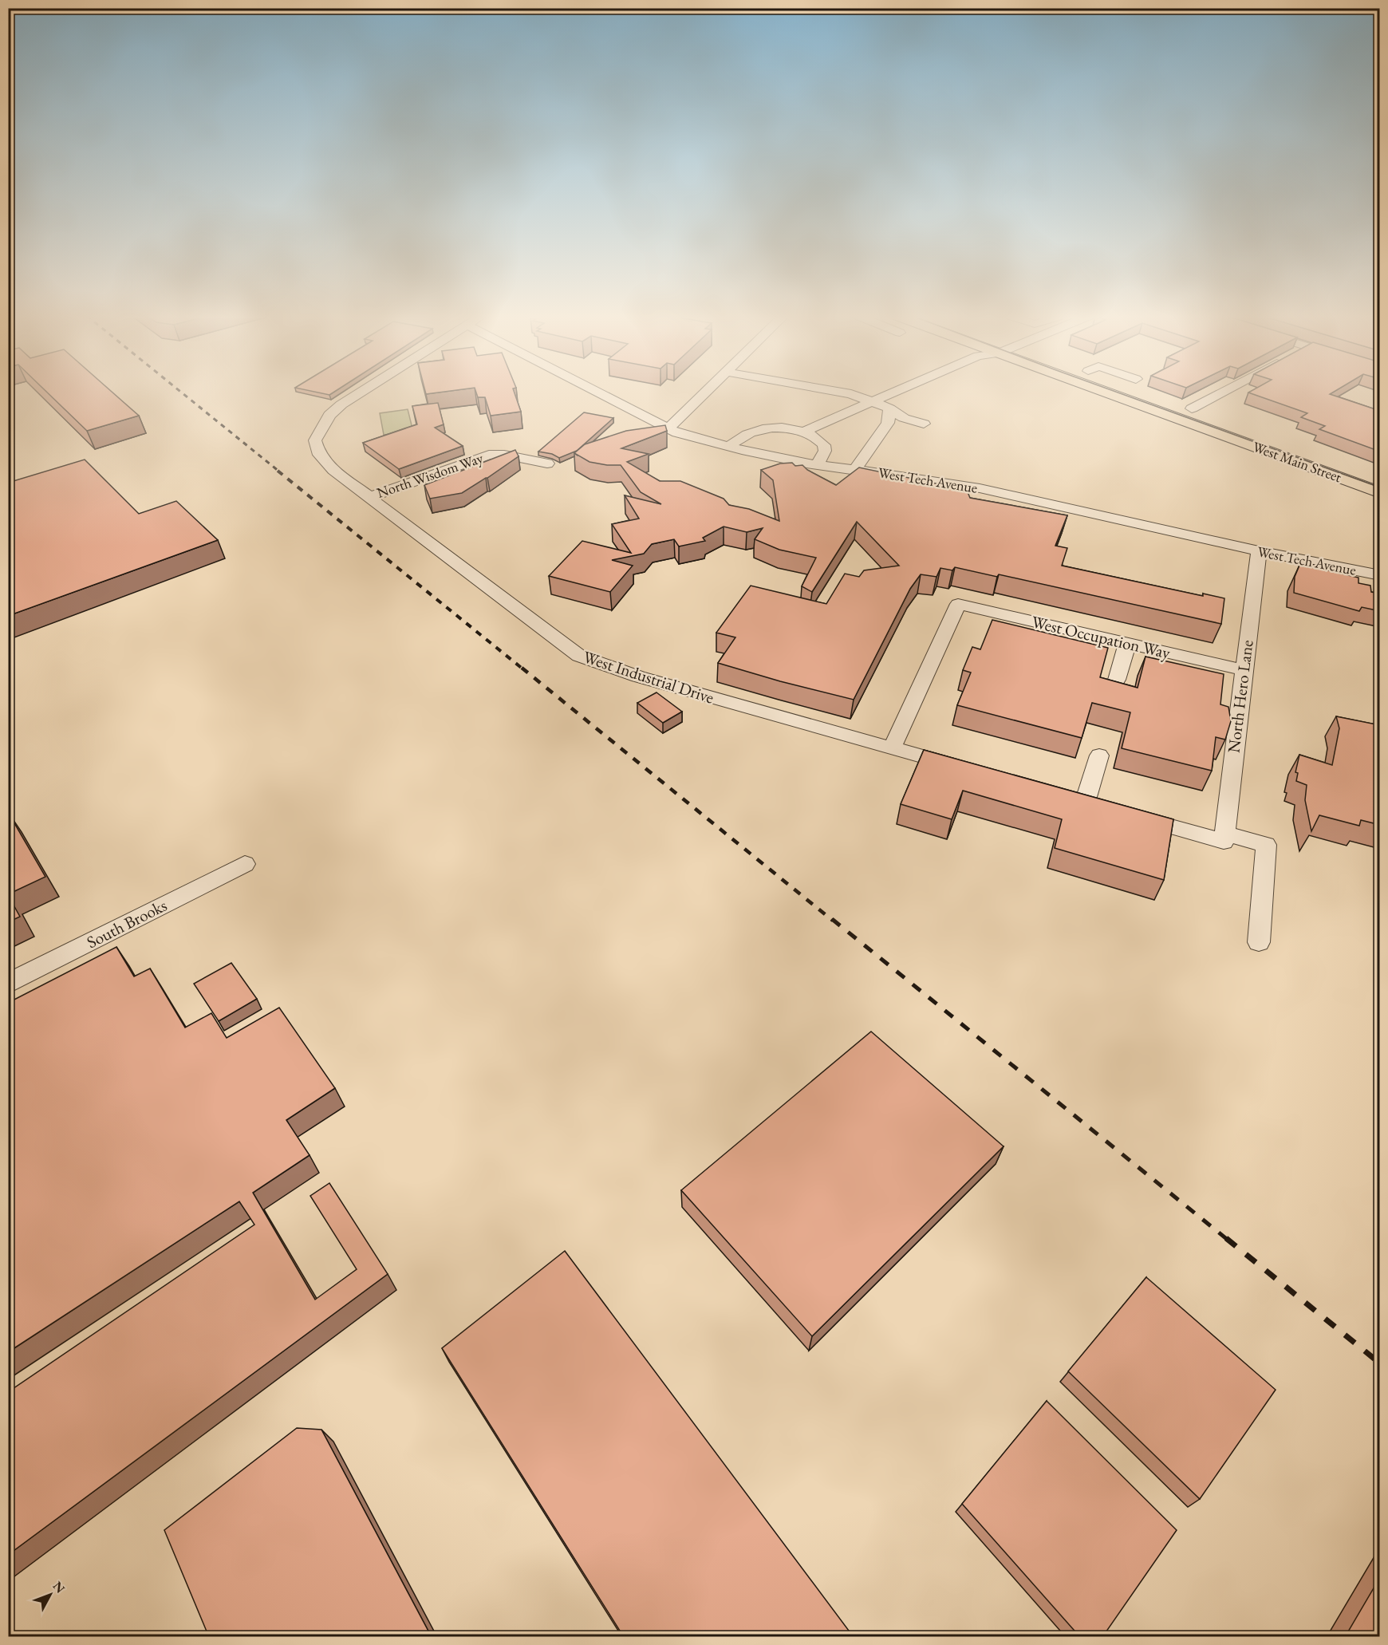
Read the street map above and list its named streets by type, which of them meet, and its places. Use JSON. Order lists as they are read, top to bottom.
{
  "streets": {
    "main road": ["West Main Street"],
    "street": [
      "North Wisdom Way",
      "West Tech Avenue",
      "West Occupation Way",
      "West Industrial Drive",
      "North Hero Lane",
      "South Brooks"
    ]
  },
  "crossings": [
    ["North Wisdom Way", "West Industrial Drive"],
    ["West Tech Avenue", "North Hero Lane"],
    ["West Occupation Way", "West Industrial Drive"],
    ["West Occupation Way", "North Hero Lane"]
  ],
  "north": "top right"
}
